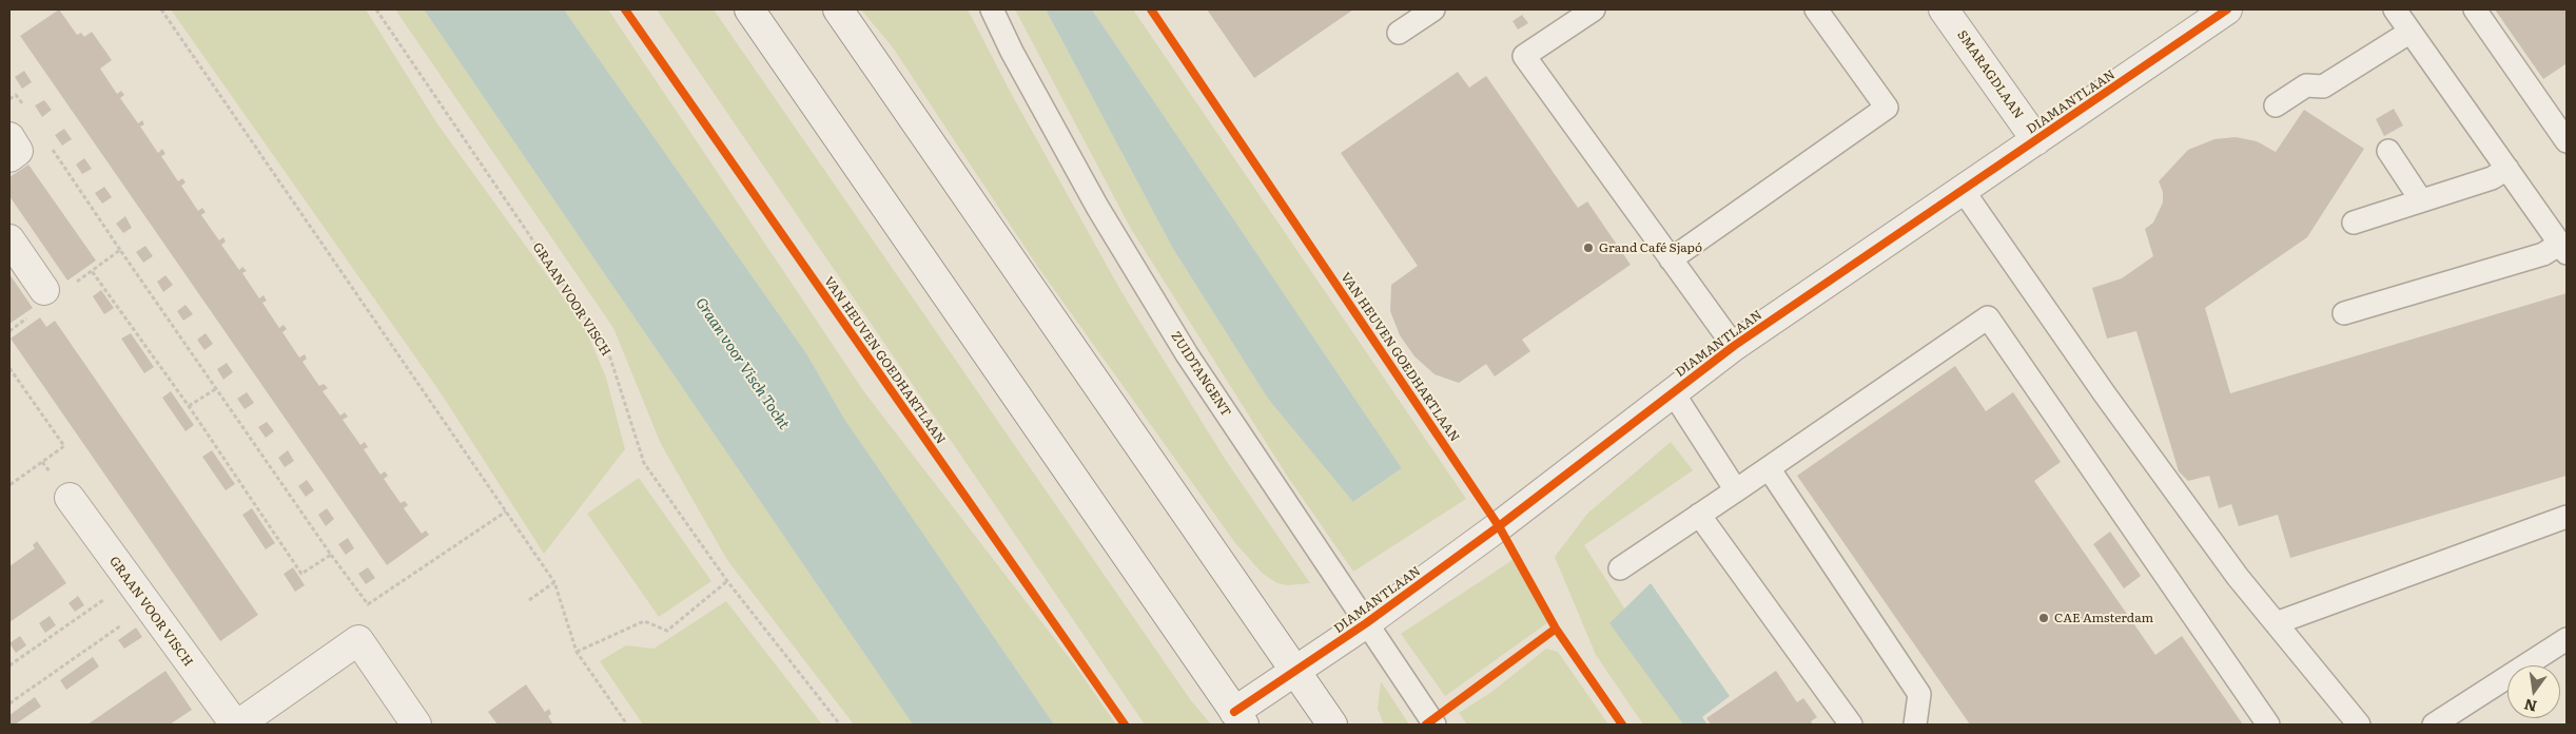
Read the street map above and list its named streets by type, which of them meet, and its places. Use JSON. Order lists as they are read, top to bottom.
{
  "streets": {
    "street": ["SMARAGDLAAN", "DIAMANTLAAN", "GRAAN VOOR VISCH"],
    "lane": ["ZUIDTANGENT"],
    "cycle path": ["VAN HEUVEN GOEDHARTLAAN"]
  },
  "crossings": [
    ["SMARAGDLAAN", "DIAMANTLAAN"],
    ["DIAMANTLAAN", "ZUIDTANGENT"]
  ],
  "water": ["Graan voor Visch Tocht"],
  "places": ["Grand Café Sjapó", "CAE Amsterdam"],
  "north": "bottom"
}
